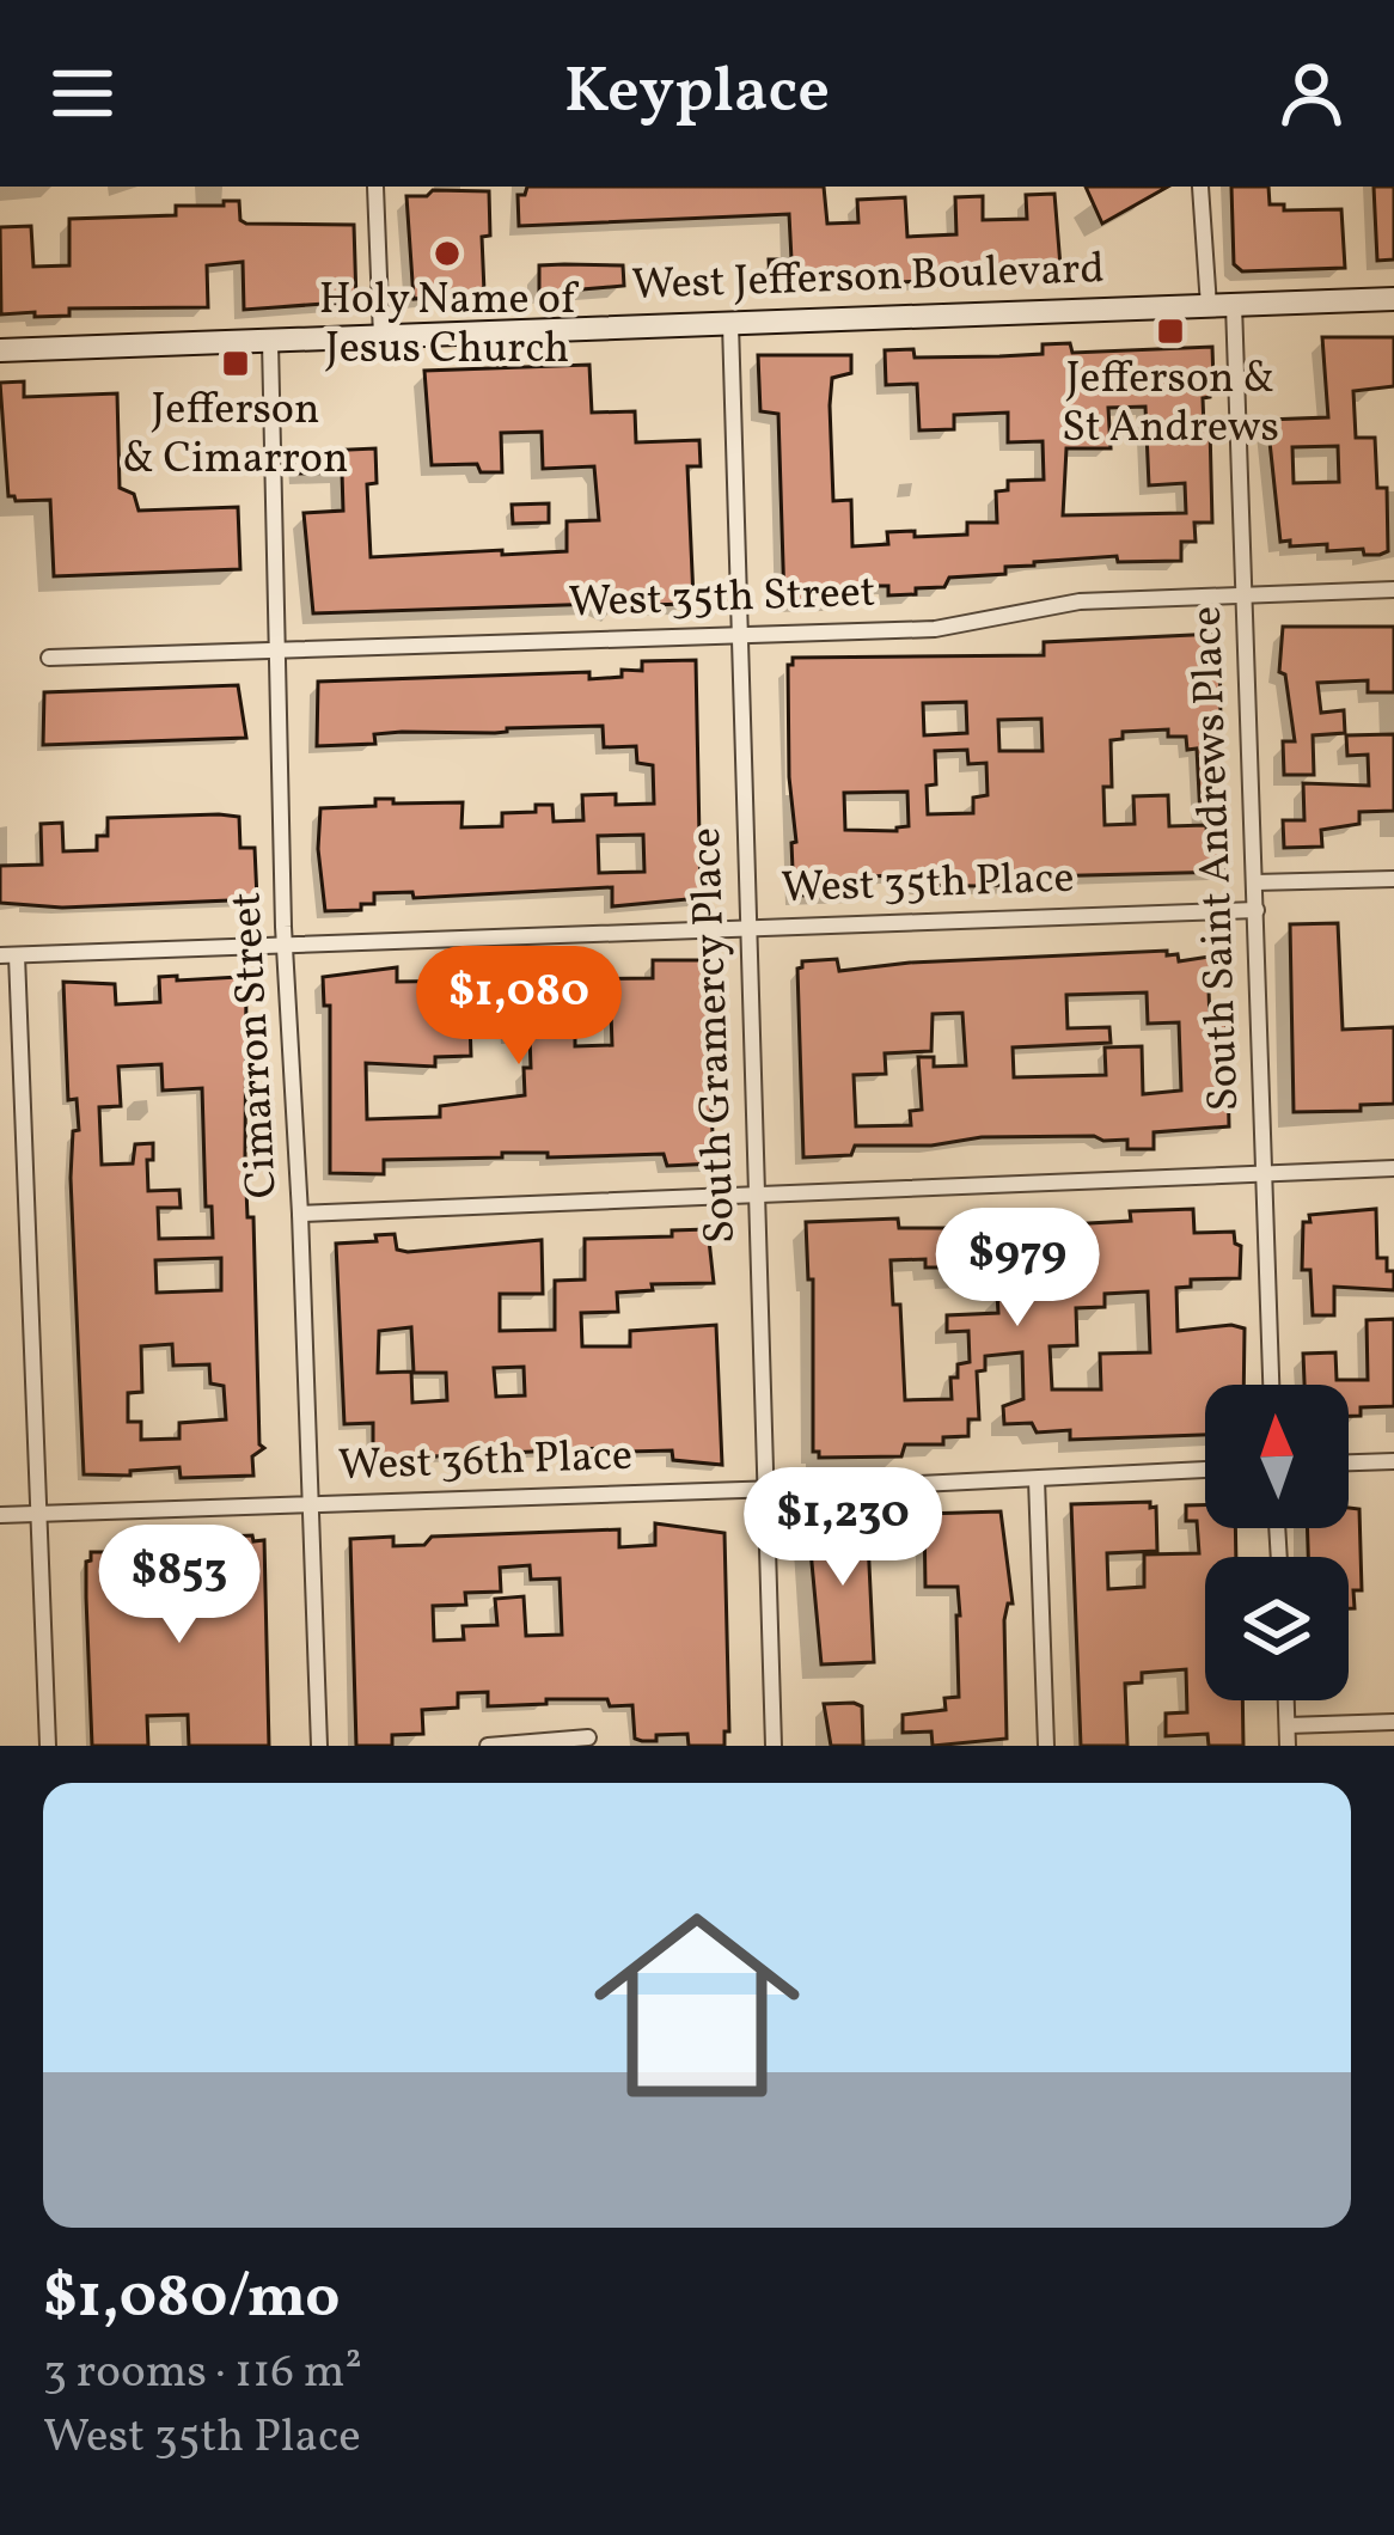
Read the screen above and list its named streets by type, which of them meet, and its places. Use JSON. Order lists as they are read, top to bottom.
{
  "streets": {
    "main road": ["West Jefferson Boulevard"],
    "street": [
      "West 35th Street",
      "South Saint Andrews Place",
      "West 35th Place",
      "South Gramercy Place",
      "Cimarron Street",
      "West 36th Place"
    ]
  },
  "crossings": [
    ["West Jefferson Boulevard", "South Saint Andrews Place"],
    ["West Jefferson Boulevard", "South Gramercy Place"],
    ["West Jefferson Boulevard", "Cimarron Street"],
    ["West 35th Street", "South Saint Andrews Place"],
    ["West 35th Street", "South Gramercy Place"],
    ["West 35th Street", "Cimarron Street"],
    ["South Saint Andrews Place", "West 35th Place"],
    ["West 35th Place", "South Gramercy Place"],
    ["West 35th Place", "Cimarron Street"],
    ["South Gramercy Place", "West 36th Place"],
    ["Cimarron Street", "West 36th Place"]
  ],
  "places": {
    "other": ["Holy Name of Jesus Church"],
    "transit": ["Jefferson & St Andrews", "Jefferson & Cimarron"]
  },
  "north": "top",
  "page": {
    "header": "Keyplace",
    "price": [
      "$1,080",
      "$979",
      "$1,230",
      "$853"
    ],
    "list": [
      {
        "name": "$1,080/mo",
        "note": "3 rooms · 116 m² · West 35th Place"
      }
    ]
  }
}
